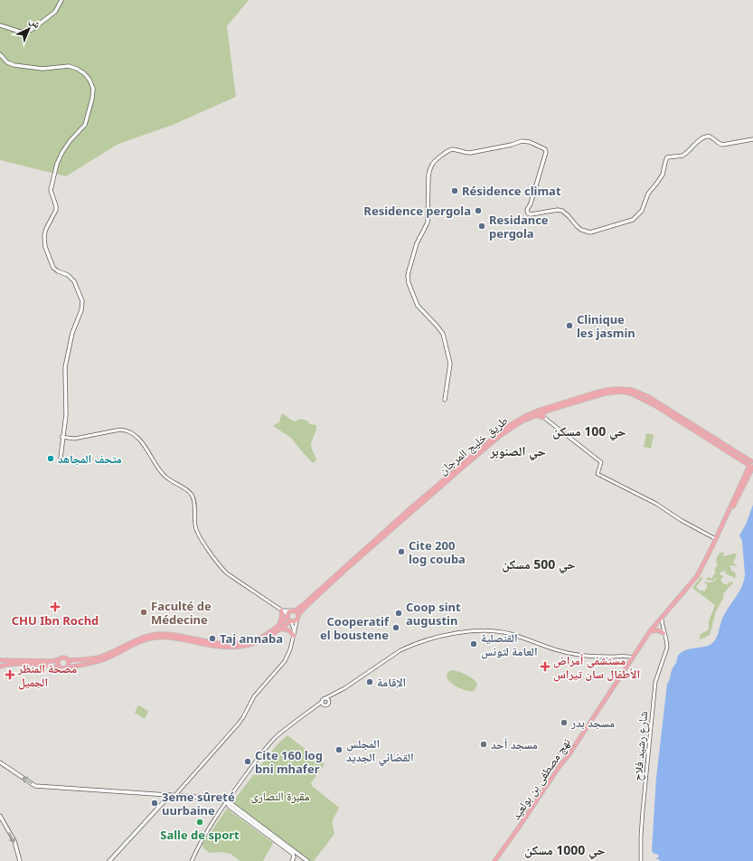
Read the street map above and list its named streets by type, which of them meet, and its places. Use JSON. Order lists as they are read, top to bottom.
{
  "streets": {
    "main road": ["طريق خليج المرجان", "نهج مصطفى بن بولعيد"],
    "street": ["شارع رشيد فلاح"]
  },
  "crossings": [
    ["شارع رشيد فلاح", "نهج مصطفى بن بولعيد"]
  ],
  "districts": [
    "حي 100 مسكن",
    "حي الصنوبر",
    "حي 500 مسكن",
    "حي 1000 مسكن"
  ],
  "parks": ["مقبرة النصارى"],
  "places": {
    "other": [
      "Résidence climat",
      "Residence pergola",
      "Residance pergola",
      "Clinique les jasmin",
      "متحف المجاهد",
      "Cite 200 log couba",
      "Faculté de Médecine",
      "Coop sint augustin",
      "Cooperatif el boustene",
      "Taj annaba",
      "القنصلية العامة لتونس",
      "الإقامة",
      "مسجد بدر",
      "مسجد أحد",
      "المجلس القضائي الجديد",
      "Cite 160 log bni mhafer",
      "3eme sûreté uurbaine",
      "Salle de sport"
    ],
    "health": ["CHU Ibn Rochd", "مستشفى أمراض الأطفال سان تيراس", "مصحة المنظر الجميل"]
  },
  "north": "top right"
}
